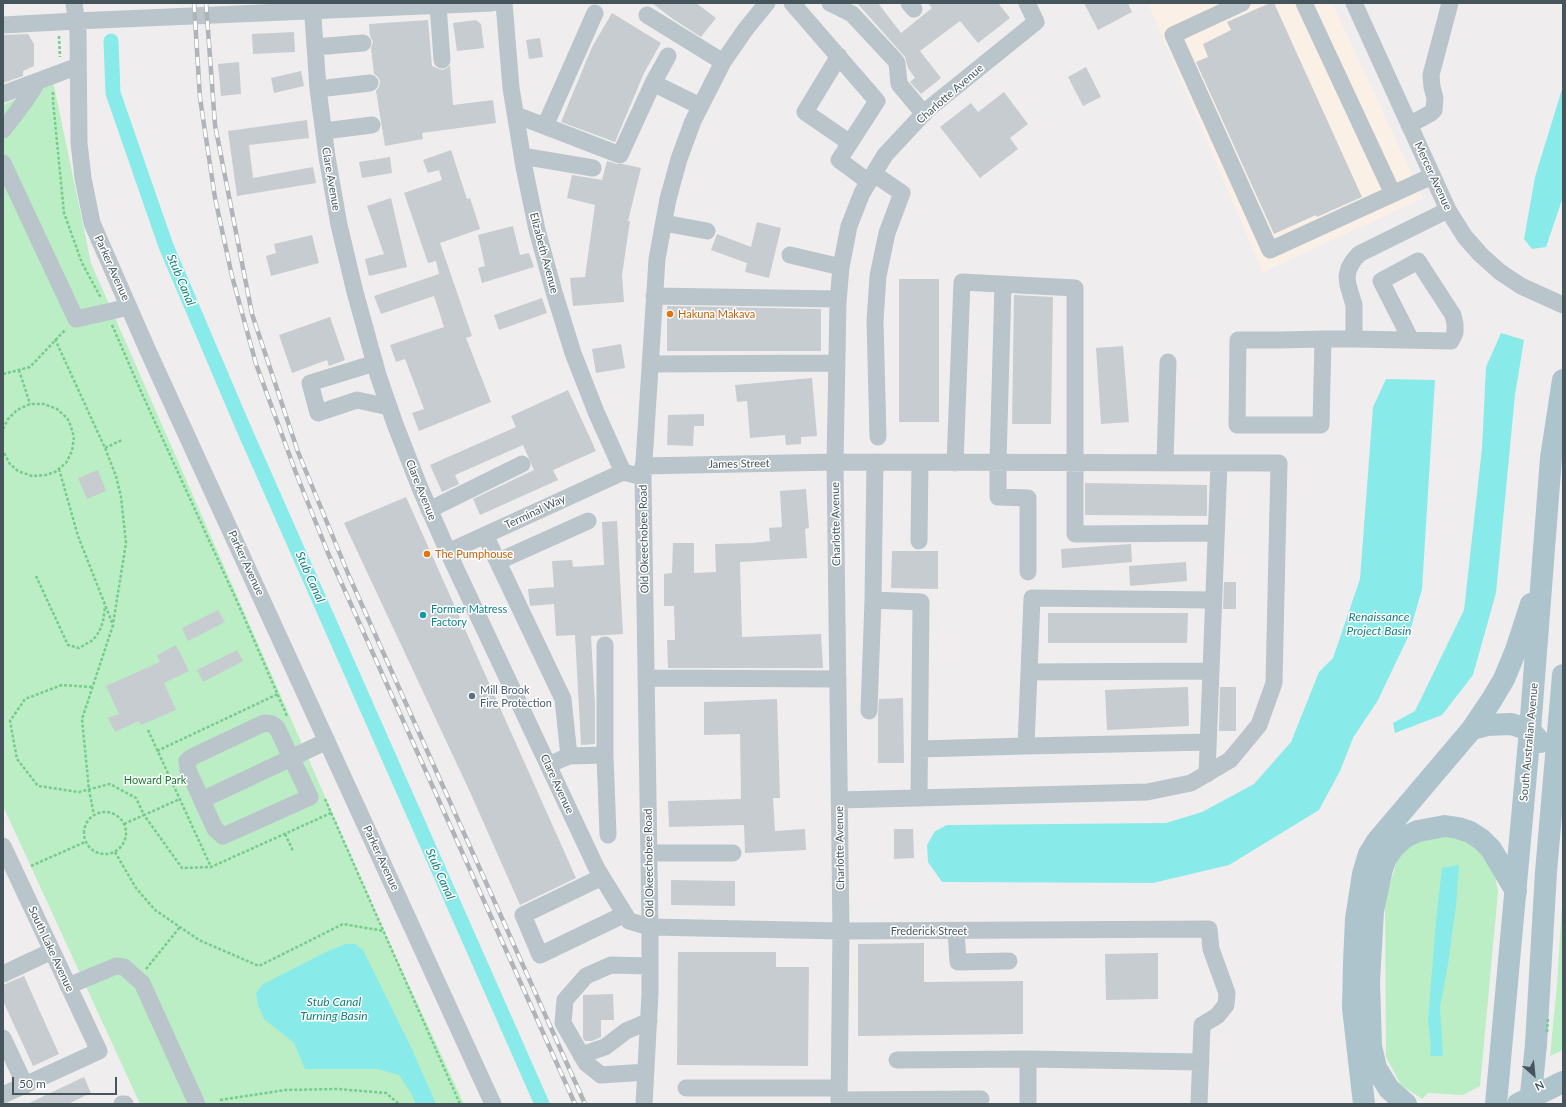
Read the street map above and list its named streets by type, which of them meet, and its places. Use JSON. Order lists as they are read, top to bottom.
{
  "streets": {
    "main road": ["South Australian Avenue"],
    "street": [
      "Charlotte Avenue",
      "Mercer Avenue",
      "Clare Avenue",
      "Elizabeth Avenue",
      "Parker Avenue",
      "James Street",
      "Terminal Way",
      "Old Okeechobee Road",
      "Frederick Street",
      "South Lake Avenue"
    ]
  },
  "crossings": [
    ["Charlotte Avenue", "James Street"],
    ["Charlotte Avenue", "Frederick Street"],
    ["Clare Avenue", "Terminal Way"],
    ["Clare Avenue", "Old Okeechobee Road"],
    ["Clare Avenue", "Frederick Street"],
    ["Elizabeth Avenue", "Terminal Way"],
    ["James Street", "Old Okeechobee Road"],
    ["Old Okeechobee Road", "Frederick Street"]
  ],
  "water": ["Stub Canal", "Renaissance Project Basin", "Stub Canal Turning Basin"],
  "parks": ["Howard Park"],
  "places": [
    "Hakuna Makava",
    "The Pumphouse",
    "Former Matress Factory",
    "Mill Brook Fire Protection"
  ],
  "scale_bar": "50 m",
  "north": "bottom right"
}
